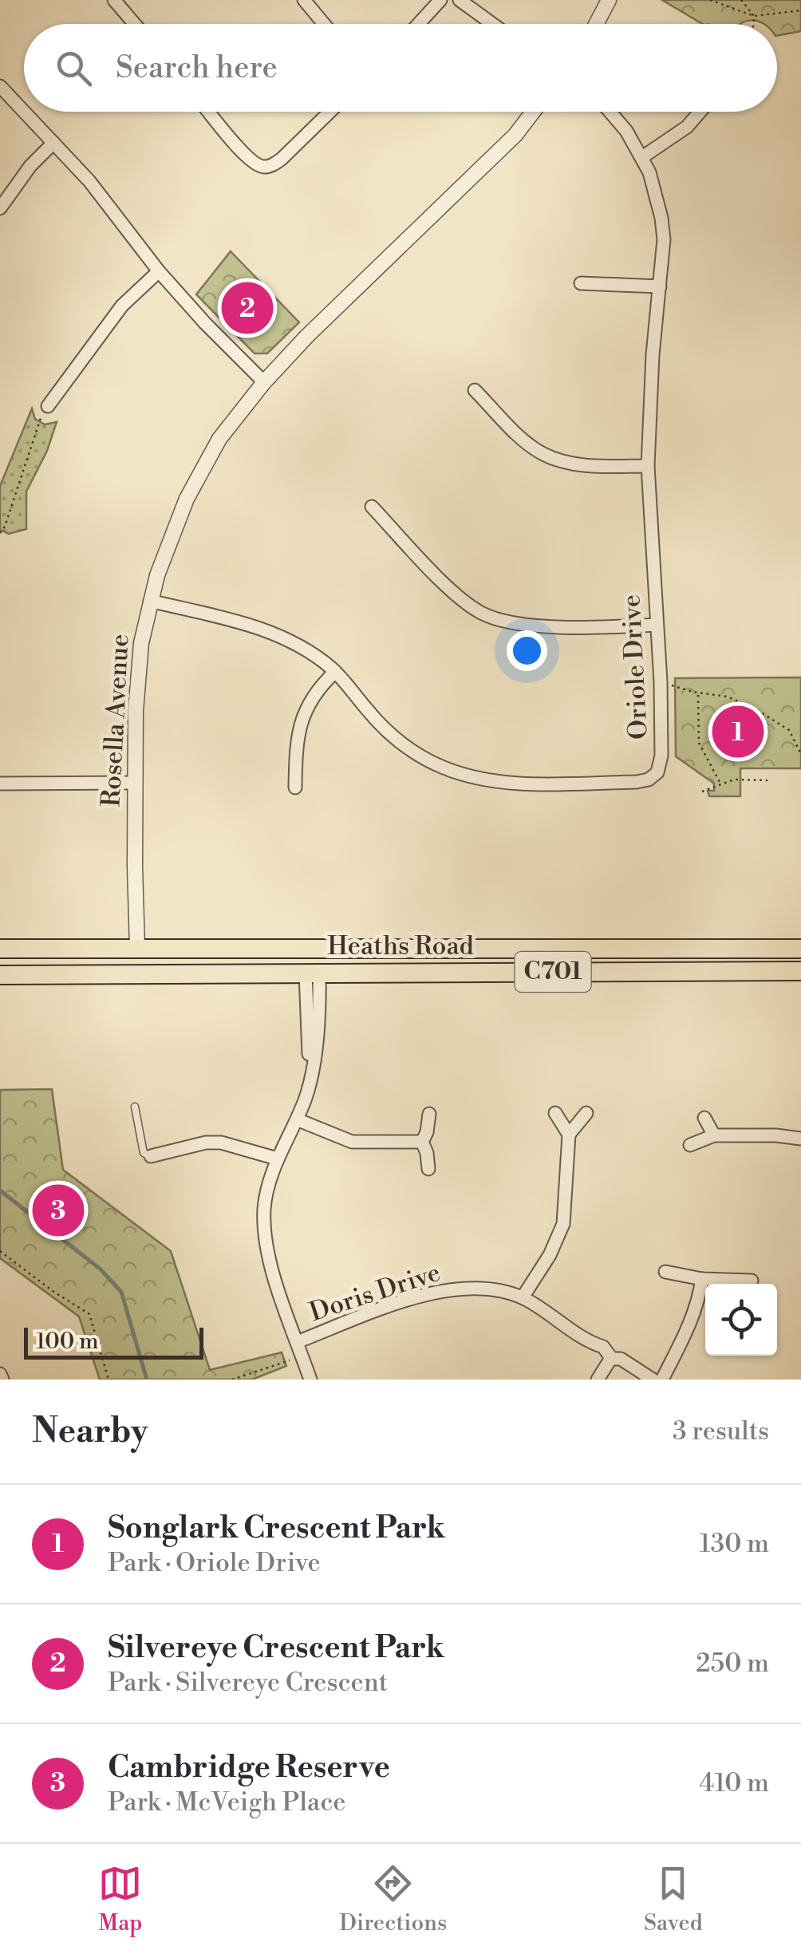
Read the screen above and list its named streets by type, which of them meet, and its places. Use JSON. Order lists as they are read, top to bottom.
{
  "streets": {
    "main road": ["Heaths Road", "C701"],
    "street": ["Oriole Drive", "Rosella Avenue", "Doris Drive"]
  },
  "crossings": [
    ["Oriole Drive", "Rosella Avenue"],
    ["Rosella Avenue", "Heaths Road"]
  ],
  "scale_bar": "100 m",
  "page": {
    "search": "Search here",
    "pins": ["2", "1", "3"],
    "scale": "100 m",
    "heading": ["Nearby", "3 results"],
    "list": [
      {
        "mark": "1",
        "name": "Songlark Crescent Park",
        "note": "Park · Oriole Drive",
        "value": "130 m"
      },
      {
        "mark": "2",
        "name": "Silvereye Crescent Park",
        "note": "Park · Silvereye Crescent",
        "value": "250 m"
      },
      {
        "mark": "3",
        "name": "Cambridge Reserve",
        "note": "Park · McVeigh Place",
        "value": "410 m"
      }
    ],
    "nav": ["Map", "Directions", "Saved"]
  }
}
